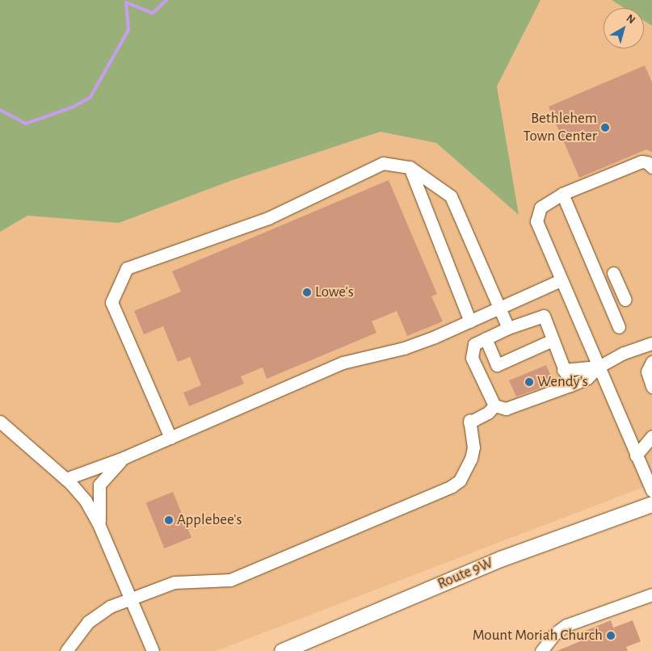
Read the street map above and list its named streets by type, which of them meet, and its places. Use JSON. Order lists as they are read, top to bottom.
{
  "streets": {
    "main road": ["Route 9W"]
  },
  "places": [
    "Bethlehem Town Center",
    "Lowe's",
    "Wendy's",
    "Applebee's",
    "Mount Moriah Church"
  ],
  "north": "top right"
}
